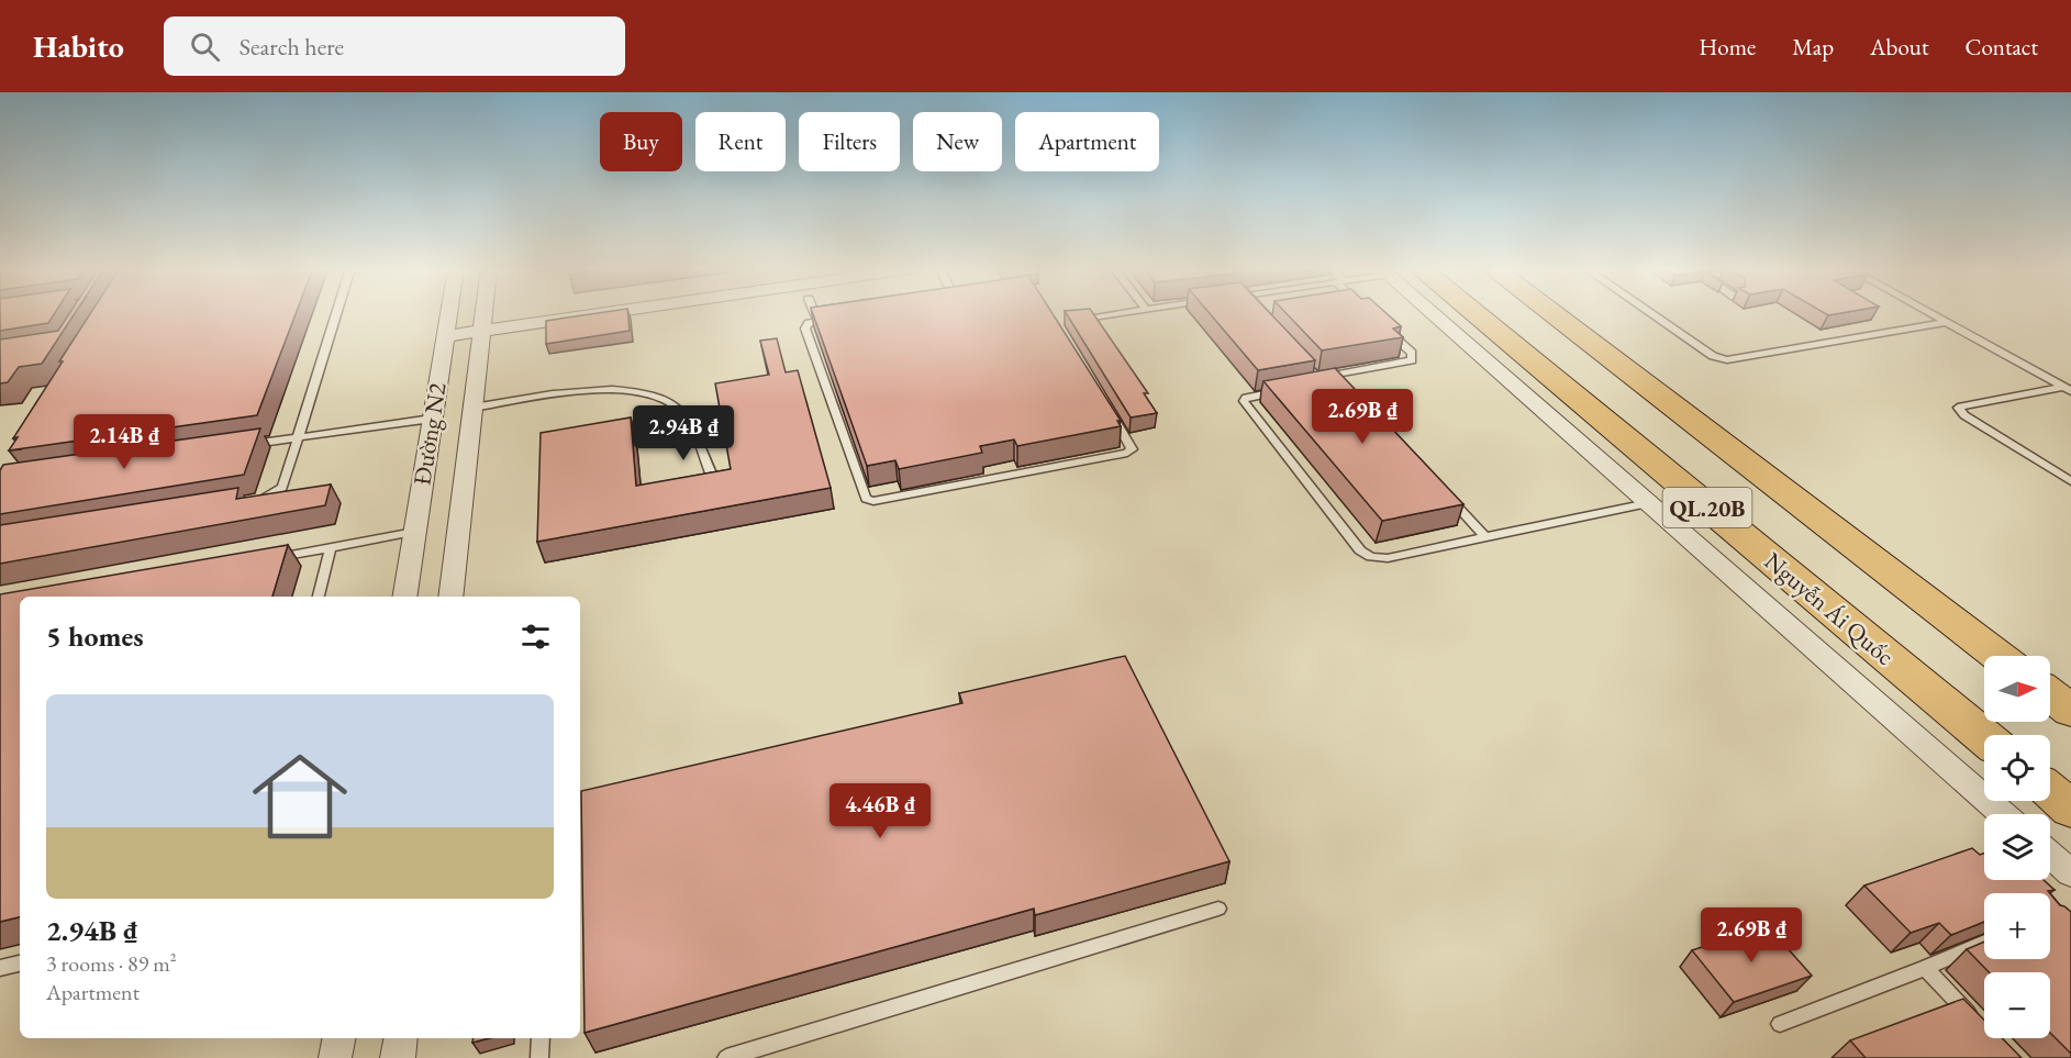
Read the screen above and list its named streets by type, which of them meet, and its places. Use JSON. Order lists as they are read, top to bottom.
{
  "streets": {
    "main road": ["QL.20B", "Nguyễn Ái Quốc"],
    "street": ["Đường N2"]
  },
  "north": "right",
  "page": {
    "header": "Habito",
    "search": "Search here",
    "nav": [
      "Home",
      "Map",
      "About",
      "Contact"
    ],
    "chip": [
      "Buy",
      "Rent",
      "Filters",
      "New",
      "Apartment"
    ],
    "price": [
      "2.69B ₫",
      "2.94B ₫",
      "2.14B ₫",
      "4.46B ₫",
      "2.69B ₫"
    ],
    "heading": "5 homes",
    "map_buttons": ["+", "−"],
    "list": [
      {
        "name": "2.94B ₫",
        "note": "3 rooms · 89 m² · Apartment"
      }
    ]
  }
}
